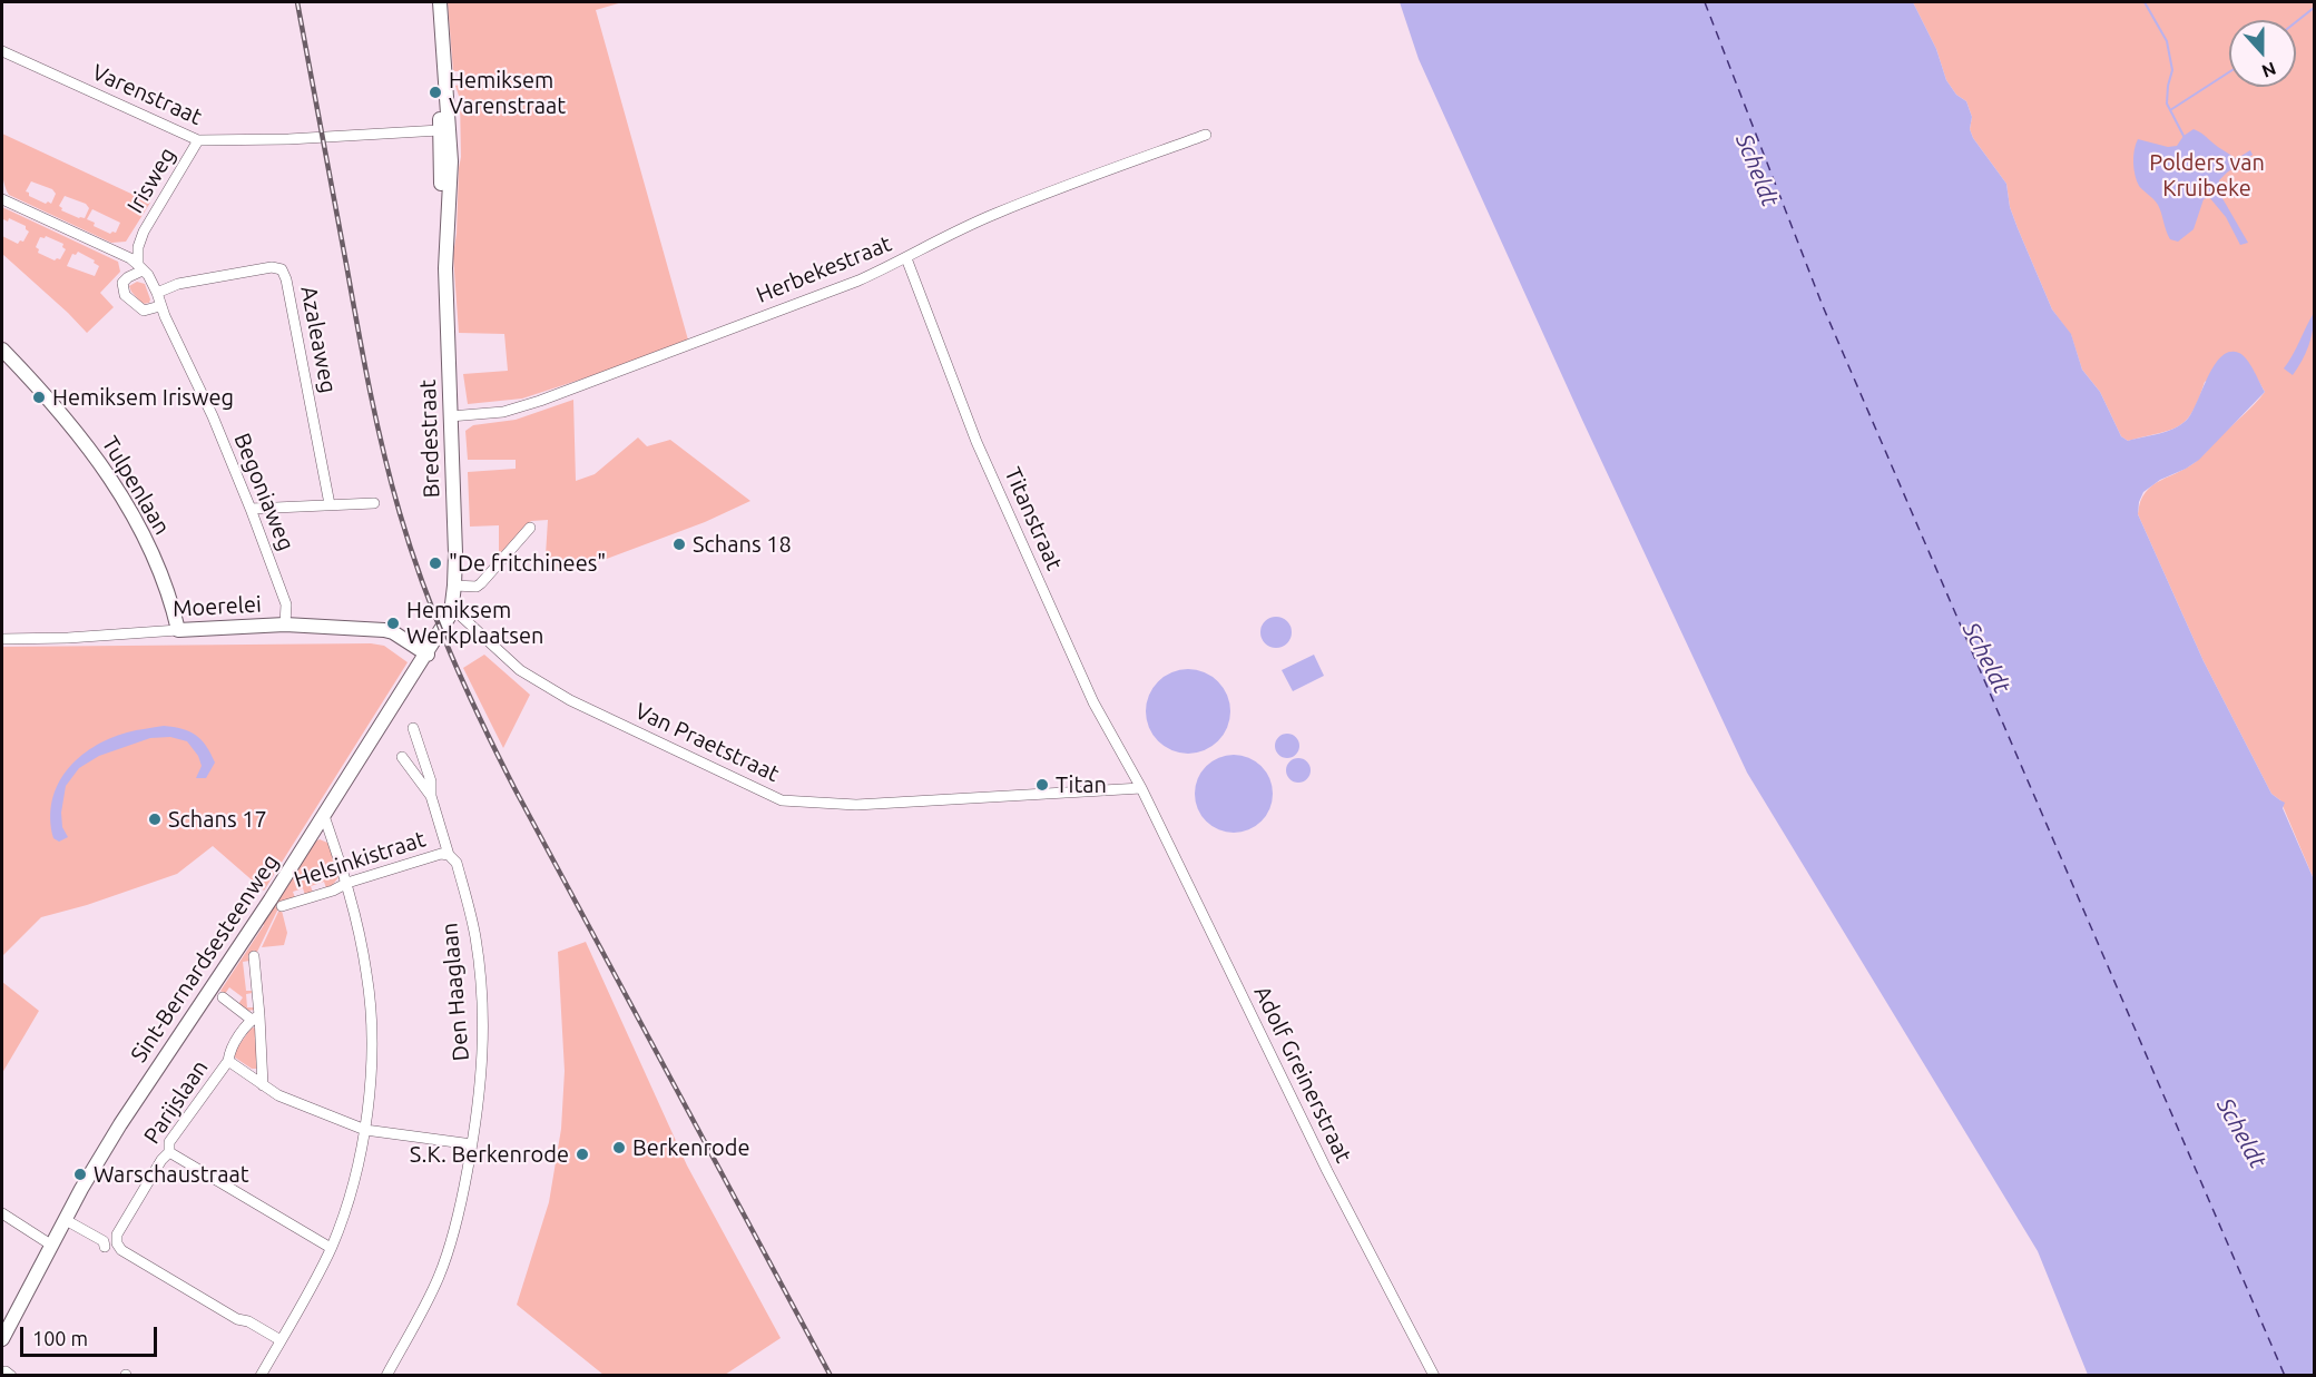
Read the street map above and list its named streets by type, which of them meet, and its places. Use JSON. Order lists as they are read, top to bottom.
{
  "streets": {
    "main road": [
      "Bredestraat",
      "Tulpenlaan",
      "Moerelei",
      "Sint-Bernardsesteenweg"
    ],
    "street": [
      "Varenstraat",
      "Irisweg",
      "Herbekestraat",
      "Azaleaweg",
      "Begoniaweg",
      "Titanstraat",
      "Van Praetstraat",
      "Helsinkistraat",
      "Den Haaglaan",
      "Adolf Greinerstraat",
      "Parijslaan"
    ]
  },
  "crossings": [
    ["Varenstraat", "Irisweg"],
    ["Varenstraat", "Bredestraat"],
    ["Herbekestraat", "Bredestraat"],
    ["Herbekestraat", "Titanstraat"],
    ["Azaleaweg", "Begoniaweg"],
    ["Bredestraat", "Van Praetstraat"],
    ["Bredestraat", "Sint-Bernardsesteenweg"],
    ["Tulpenlaan", "Moerelei"],
    ["Begoniaweg", "Moerelei"],
    ["Titanstraat", "Van Praetstraat"],
    ["Titanstraat", "Adolf Greinerstraat"],
    ["Moerelei", "Sint-Bernardsesteenweg"],
    ["Van Praetstraat", "Sint-Bernardsesteenweg"],
    ["Van Praetstraat", "Adolf Greinerstraat"],
    ["Helsinkistraat", "Den Haaglaan"]
  ],
  "water": ["Scheldt"],
  "parks": ["Polders van Kruibeke"],
  "places": [
    "Hemiksem Varenstraat",
    "Hemiksem Irisweg",
    "Schans 18",
    "\"De fritchinees\"",
    "Hemiksem Werkplaatsen",
    "Titan",
    "Schans 17",
    "Berkenrode",
    "S.K. Berkenrode",
    "Warschaustraat"
  ],
  "scale_bar": "100 m",
  "north": "bottom"
}
